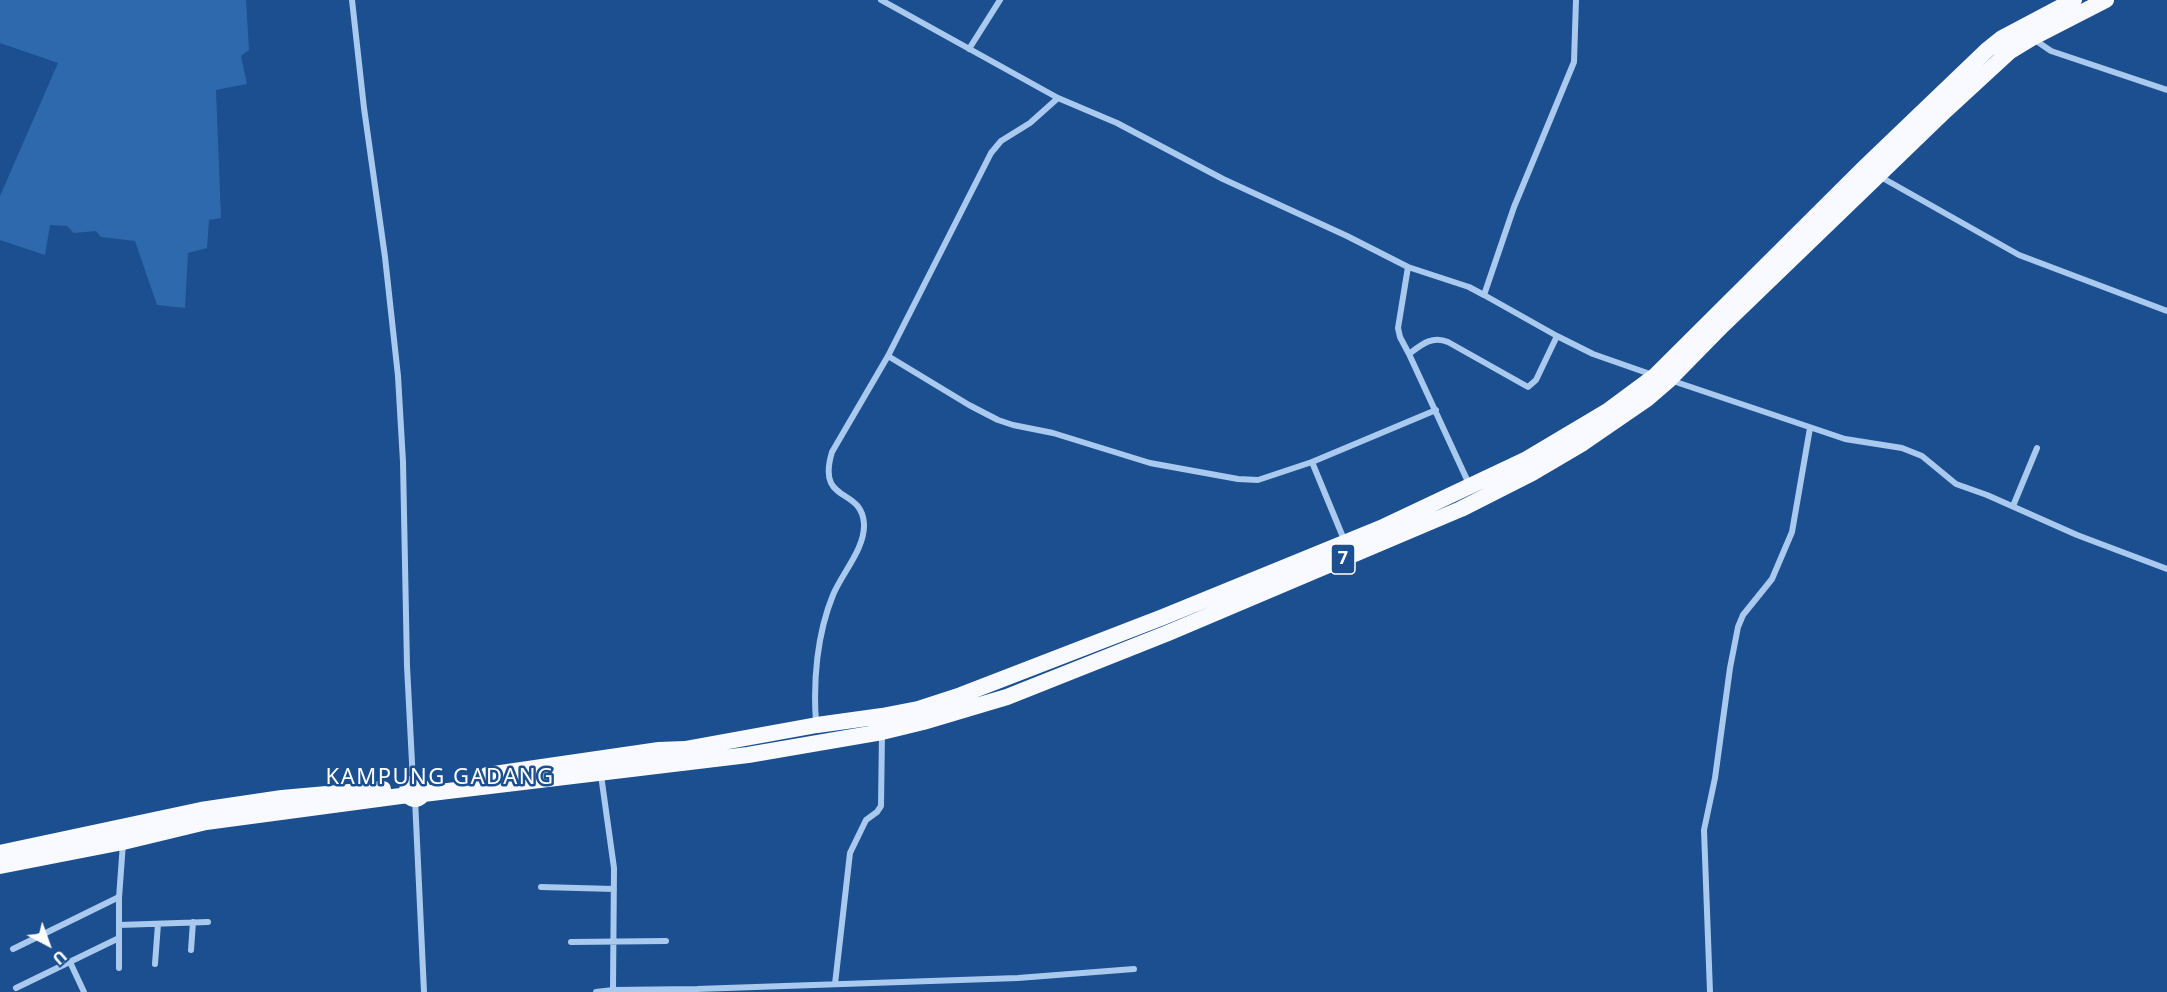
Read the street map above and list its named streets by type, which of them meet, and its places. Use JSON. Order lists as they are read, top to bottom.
{
  "streets": {
    "highway": ["7"]
  },
  "districts": ["KAMPUNG GADANG"],
  "north": "bottom right"
}
